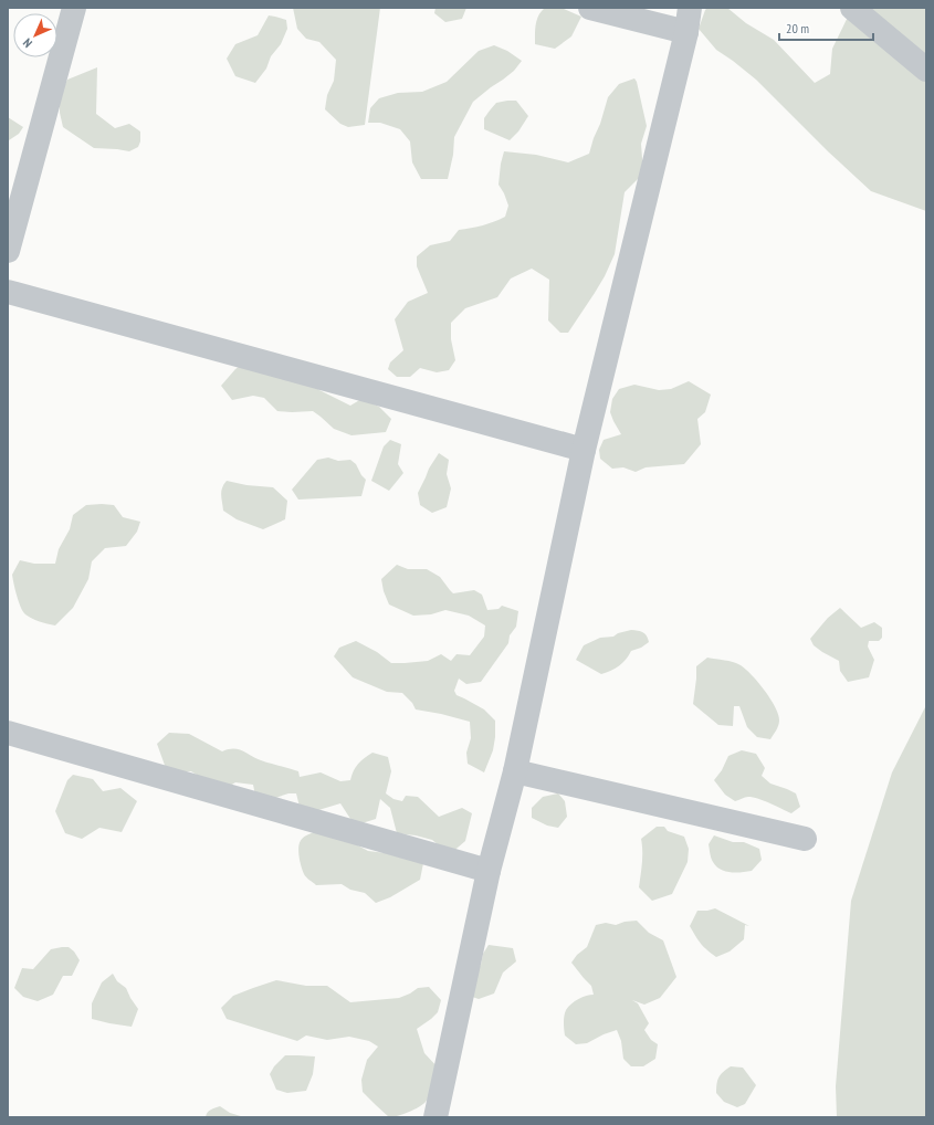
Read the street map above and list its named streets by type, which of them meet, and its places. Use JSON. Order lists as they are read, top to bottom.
{
  "scale_bar": "20 m",
  "north": "bottom left"
}
